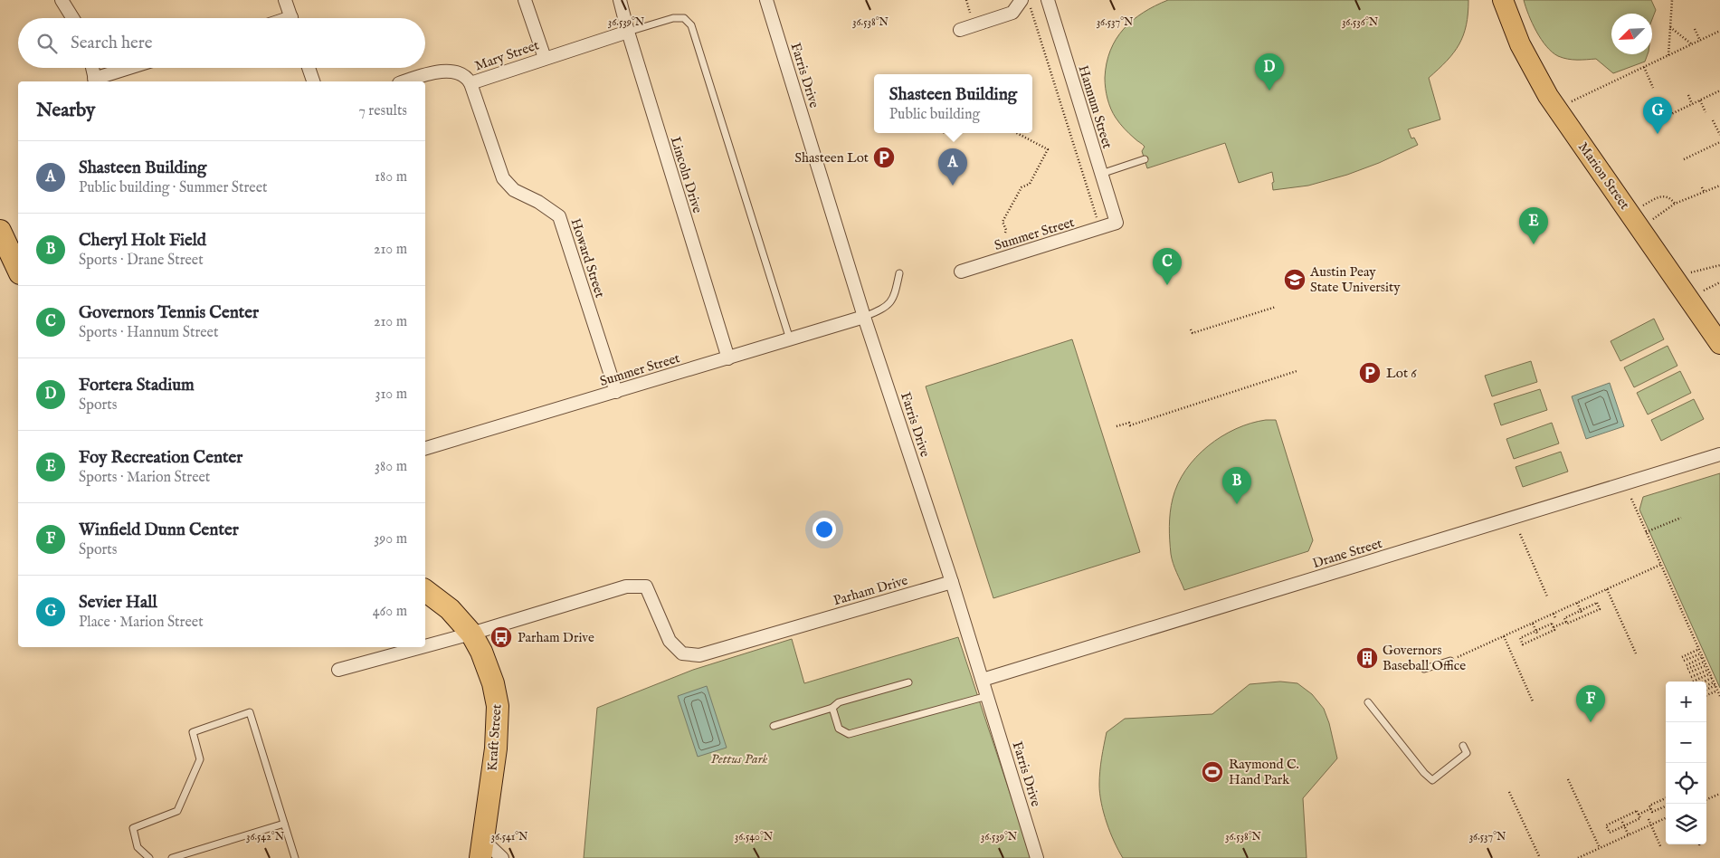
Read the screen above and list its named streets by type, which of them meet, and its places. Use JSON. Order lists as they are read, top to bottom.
{
  "streets": {
    "highway": ["Kraft Street"],
    "main road": ["Marion Street"],
    "street": [
      "Mary Street",
      "Farris Drive",
      "Hannum Street",
      "Lincoln Drive",
      "Summer Street",
      "Howard Street",
      "Drane Street",
      "Parham Drive"
    ]
  },
  "crossings": [
    ["Mary Street", "Lincoln Drive"],
    ["Mary Street", "Howard Street"],
    ["Farris Drive", "Summer Street"],
    ["Farris Drive", "Drane Street"],
    ["Farris Drive", "Parham Drive"],
    ["Hannum Street", "Summer Street"],
    ["Lincoln Drive", "Summer Street"],
    ["Summer Street", "Howard Street"],
    ["Parham Drive", "Kraft Street"]
  ],
  "parks": ["Pettus Park"],
  "places": {
    "parking": ["Shasteen Lot", "Lot 6"],
    "school or university": ["Austin Peay State University"],
    "bus stop": ["Parham Drive"],
    "building": ["Governors Baseball Office"],
    "sports": ["Raymond C. Hand Park"]
  },
  "north": "bottom left",
  "page": {
    "search": "Search here",
    "pins": [
      "D",
      "G",
      "A",
      "E",
      "C",
      "B",
      "F"
    ],
    "popup": ["Shasteen Building", "Public building"],
    "heading": ["Nearby", "7 results"],
    "list": [
      {
        "mark": "A",
        "name": "Shasteen Building",
        "note": "Public building · Summer Street",
        "value": "180 m"
      },
      {
        "mark": "B",
        "name": "Cheryl Holt Field",
        "note": "Sports · Drane Street",
        "value": "210 m"
      },
      {
        "mark": "C",
        "name": "Governors Tennis Center",
        "note": "Sports · Hannum Street",
        "value": "210 m"
      },
      {
        "mark": "D",
        "name": "Fortera Stadium",
        "note": "Sports",
        "value": "310 m"
      },
      {
        "mark": "E",
        "name": "Foy Recreation Center",
        "note": "Sports · Marion Street",
        "value": "380 m"
      },
      {
        "mark": "F",
        "name": "Winfield Dunn Center",
        "note": "Sports",
        "value": "390 m"
      },
      {
        "mark": "G",
        "name": "Sevier Hall",
        "note": "Place · Marion Street",
        "value": "460 m"
      }
    ],
    "map_buttons": ["+", "−"]
  },
  "coordinates": [
    "36.538°N",
    "36.536°N",
    "36.539°N",
    "36.537°N",
    "36.542°N",
    "36.541°N",
    "36.540°N"
  ]
}
